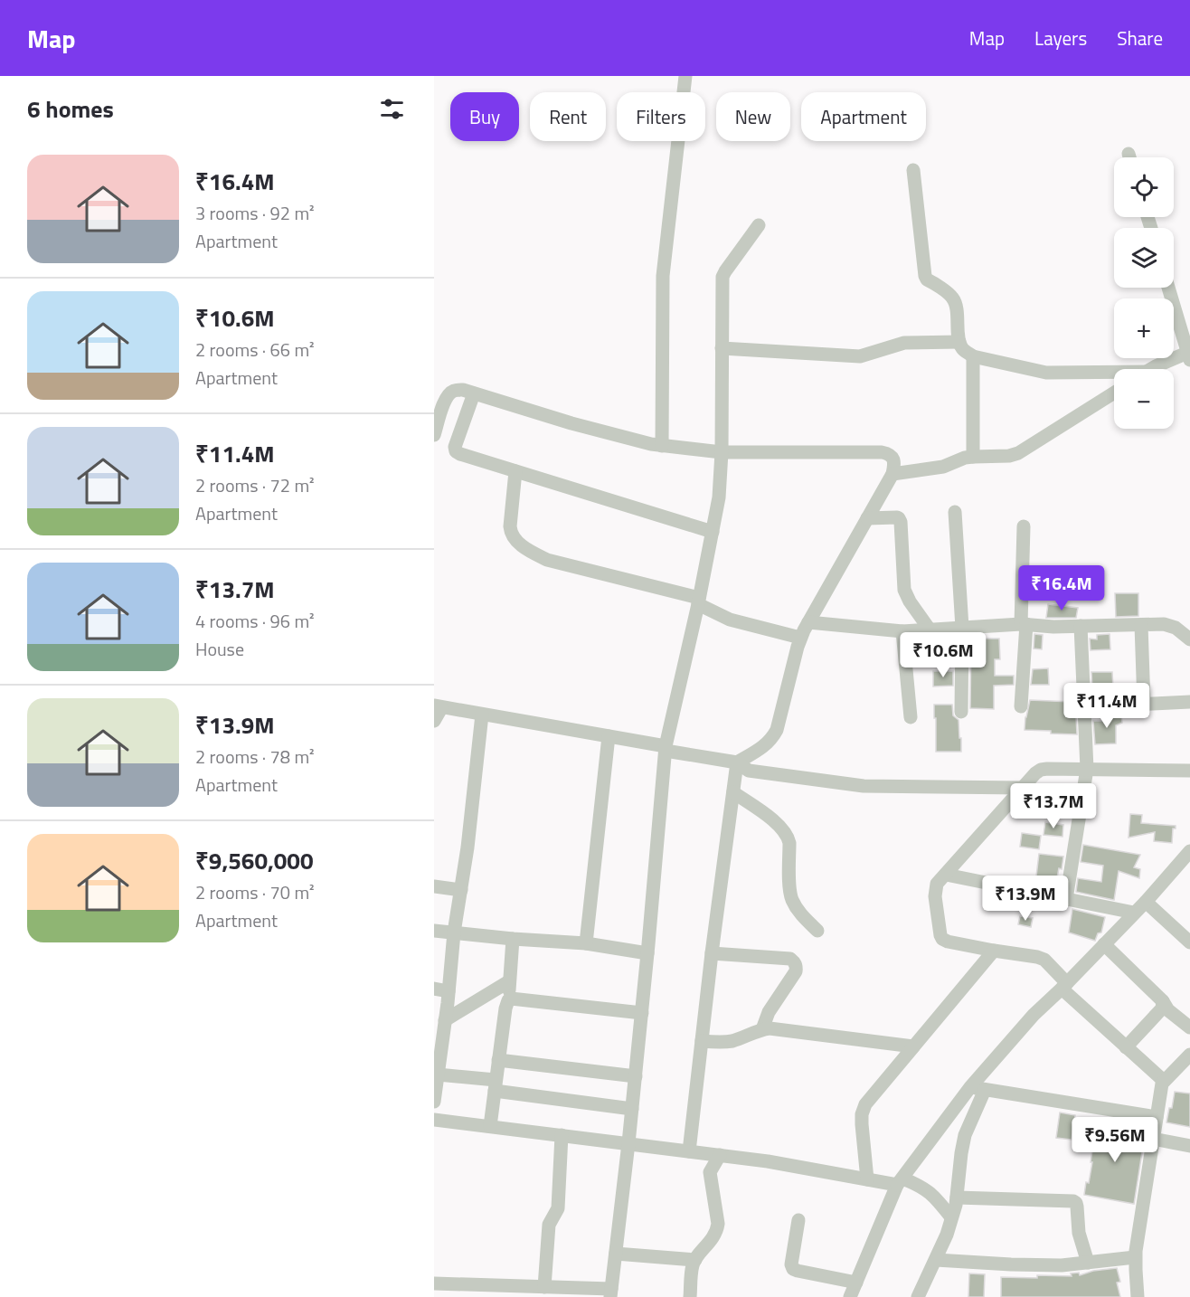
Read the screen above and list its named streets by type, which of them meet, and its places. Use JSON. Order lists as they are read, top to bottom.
{
  "page": {
    "header": "Map",
    "nav": ["Map", "Layers", "Share"],
    "heading": "6 homes",
    "chip": [
      "Buy",
      "Rent",
      "Filters",
      "New",
      "Apartment"
    ],
    "list": [
      {
        "name": "₹16.4M",
        "note": "3 rooms · 92 m² · Apartment"
      },
      {
        "name": "₹10.6M",
        "note": "2 rooms · 66 m² · Apartment"
      },
      {
        "name": "₹11.4M",
        "note": "2 rooms · 72 m² · Apartment"
      },
      {
        "name": "₹13.7M",
        "note": "4 rooms · 96 m² · House"
      },
      {
        "name": "₹13.9M",
        "note": "2 rooms · 78 m² · Apartment"
      },
      {
        "name": "₹9,560,000",
        "note": "2 rooms · 70 m² · Apartment"
      }
    ],
    "map_buttons": ["+", "−"],
    "price": [
      "₹16.4M",
      "₹10.6M",
      "₹11.4M",
      "₹13.7M",
      "₹13.9M",
      "₹9.56M"
    ]
  }
}
